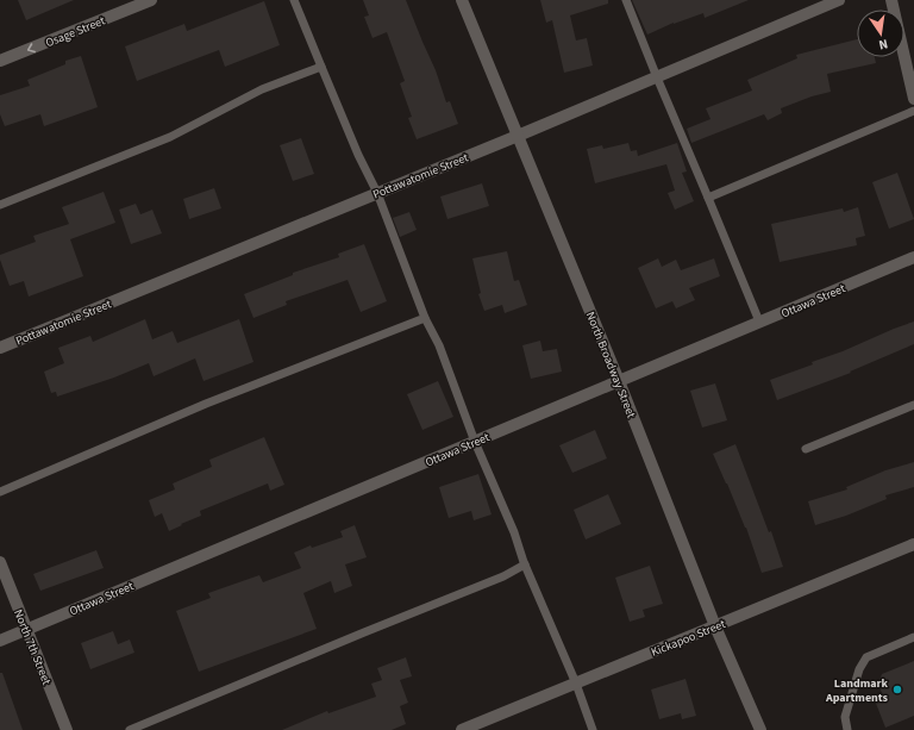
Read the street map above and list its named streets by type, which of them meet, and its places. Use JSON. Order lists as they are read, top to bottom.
{
  "streets": {
    "street": [
      "Osage Street",
      "Pottawatomie Street",
      "Ottawa Street",
      "North Broadway Street",
      "Kickapoo Street",
      "North 7th Street"
    ]
  },
  "crossings": [
    ["Pottawatomie Street", "North Broadway Street"],
    ["Ottawa Street", "North Broadway Street"],
    ["Ottawa Street", "North 7th Street"],
    ["North Broadway Street", "Kickapoo Street"]
  ],
  "one_way": ["Osage Street"],
  "places": ["Landmark Apartments"],
  "north": "bottom"
}
